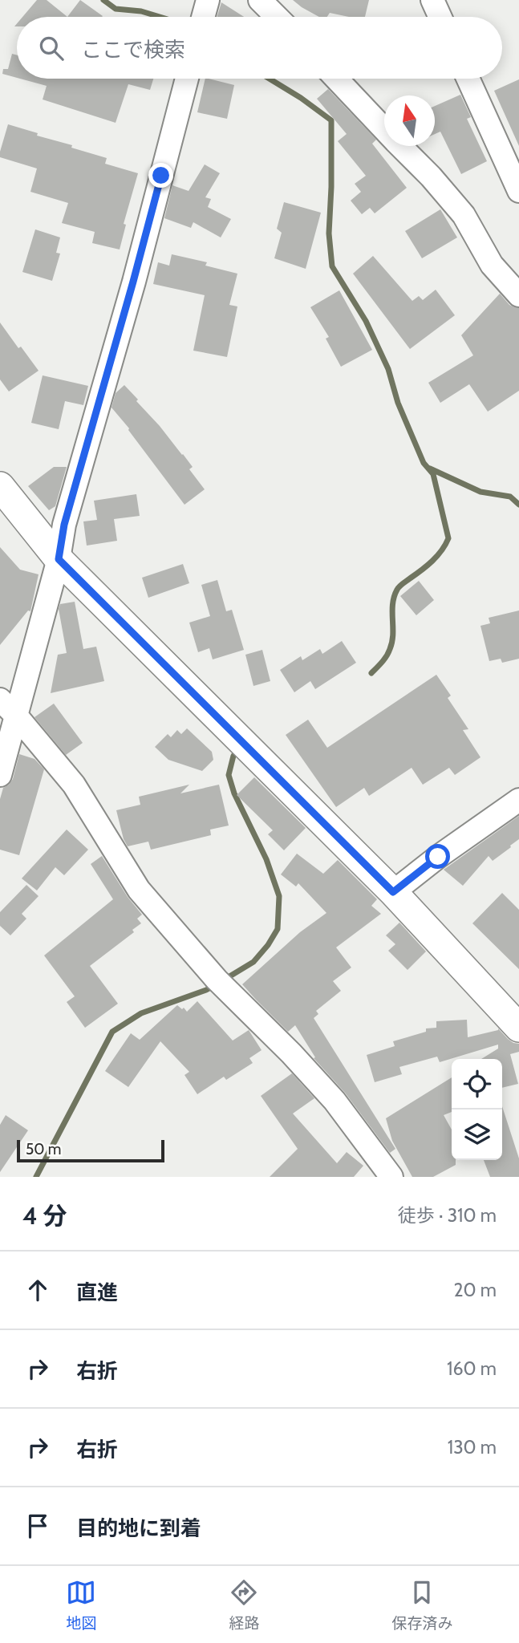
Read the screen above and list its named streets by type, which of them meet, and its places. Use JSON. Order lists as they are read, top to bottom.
{
  "scale_bar": "50 m",
  "north": "top",
  "page": {
    "search": "ここで検索",
    "scale": "50 m",
    "heading": ["4 分", "徒歩 · 310 m"],
    "list": [
      ["直進", "20 m"],
      ["右折", "160 m"],
      ["右折", "130 m"],
      "目的地に到着"
    ],
    "nav": ["地図", "経路", "保存済み"]
  }
}
